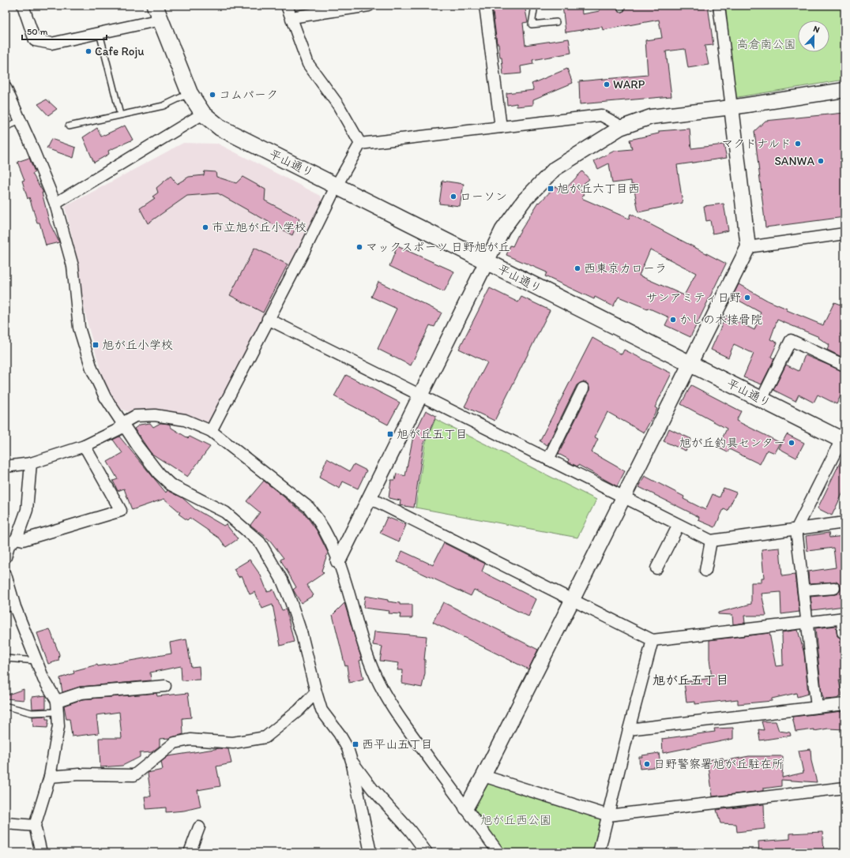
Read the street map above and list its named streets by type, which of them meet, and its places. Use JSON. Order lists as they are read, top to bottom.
{
  "streets": {
    "main road": ["平山通り"]
  },
  "districts": ["旭が丘五丁目"],
  "parks": ["高倉南公園", "旭が丘西公園"],
  "places": {
    "other": [
      "Cafe Roju",
      "WARP",
      "コムパーク",
      "マクドナルド",
      "SANWA",
      "ローソン",
      "市立旭が丘小学校",
      "マックスポーツ 日野旭が丘",
      "西東京カローラ",
      "サンアミティ日野",
      "かしの木接骨院",
      "旭が丘釣具センター",
      "日野警察署旭が丘駐在所"
    ],
    "transit": [
      "旭が丘六丁目西",
      "旭が丘小学校",
      "旭が丘五丁目",
      "西平山五丁目"
    ]
  },
  "scale_bar": "50 m",
  "north": "top"
}
